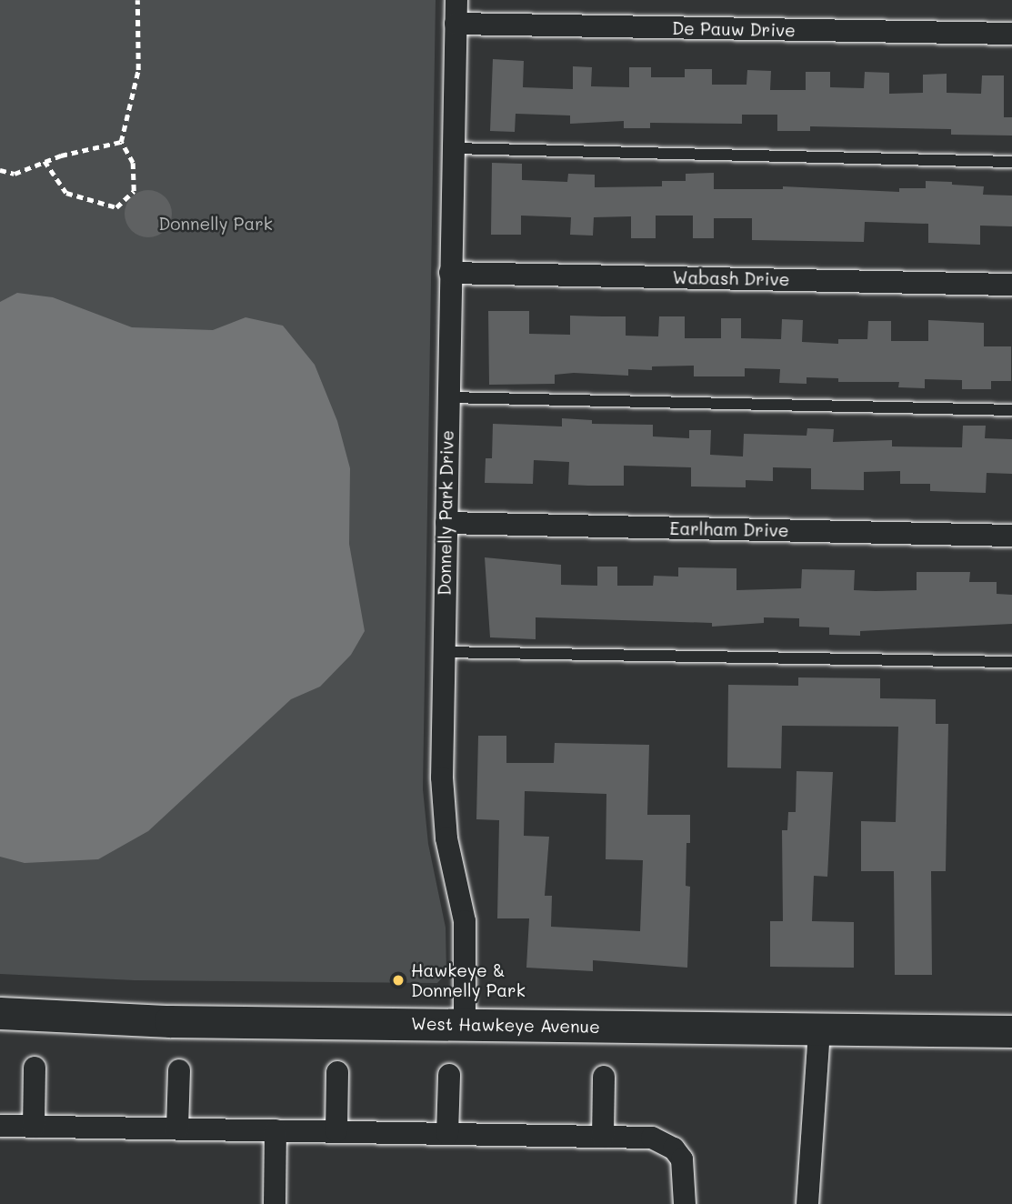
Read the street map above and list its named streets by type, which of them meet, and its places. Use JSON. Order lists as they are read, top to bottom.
{
  "streets": {
    "street": [
      "De Pauw Drive",
      "Wabash Drive",
      "Donnelly Park Drive",
      "Earlham Drive",
      "West Hawkeye Avenue"
    ]
  },
  "crossings": [
    ["De Pauw Drive", "Donnelly Park Drive"],
    ["Wabash Drive", "Donnelly Park Drive"],
    ["Donnelly Park Drive", "Earlham Drive"],
    ["Donnelly Park Drive", "West Hawkeye Avenue"]
  ],
  "parks": ["Donnelly Park"],
  "places": ["Hawkeye & Donnelly Park"]
}
